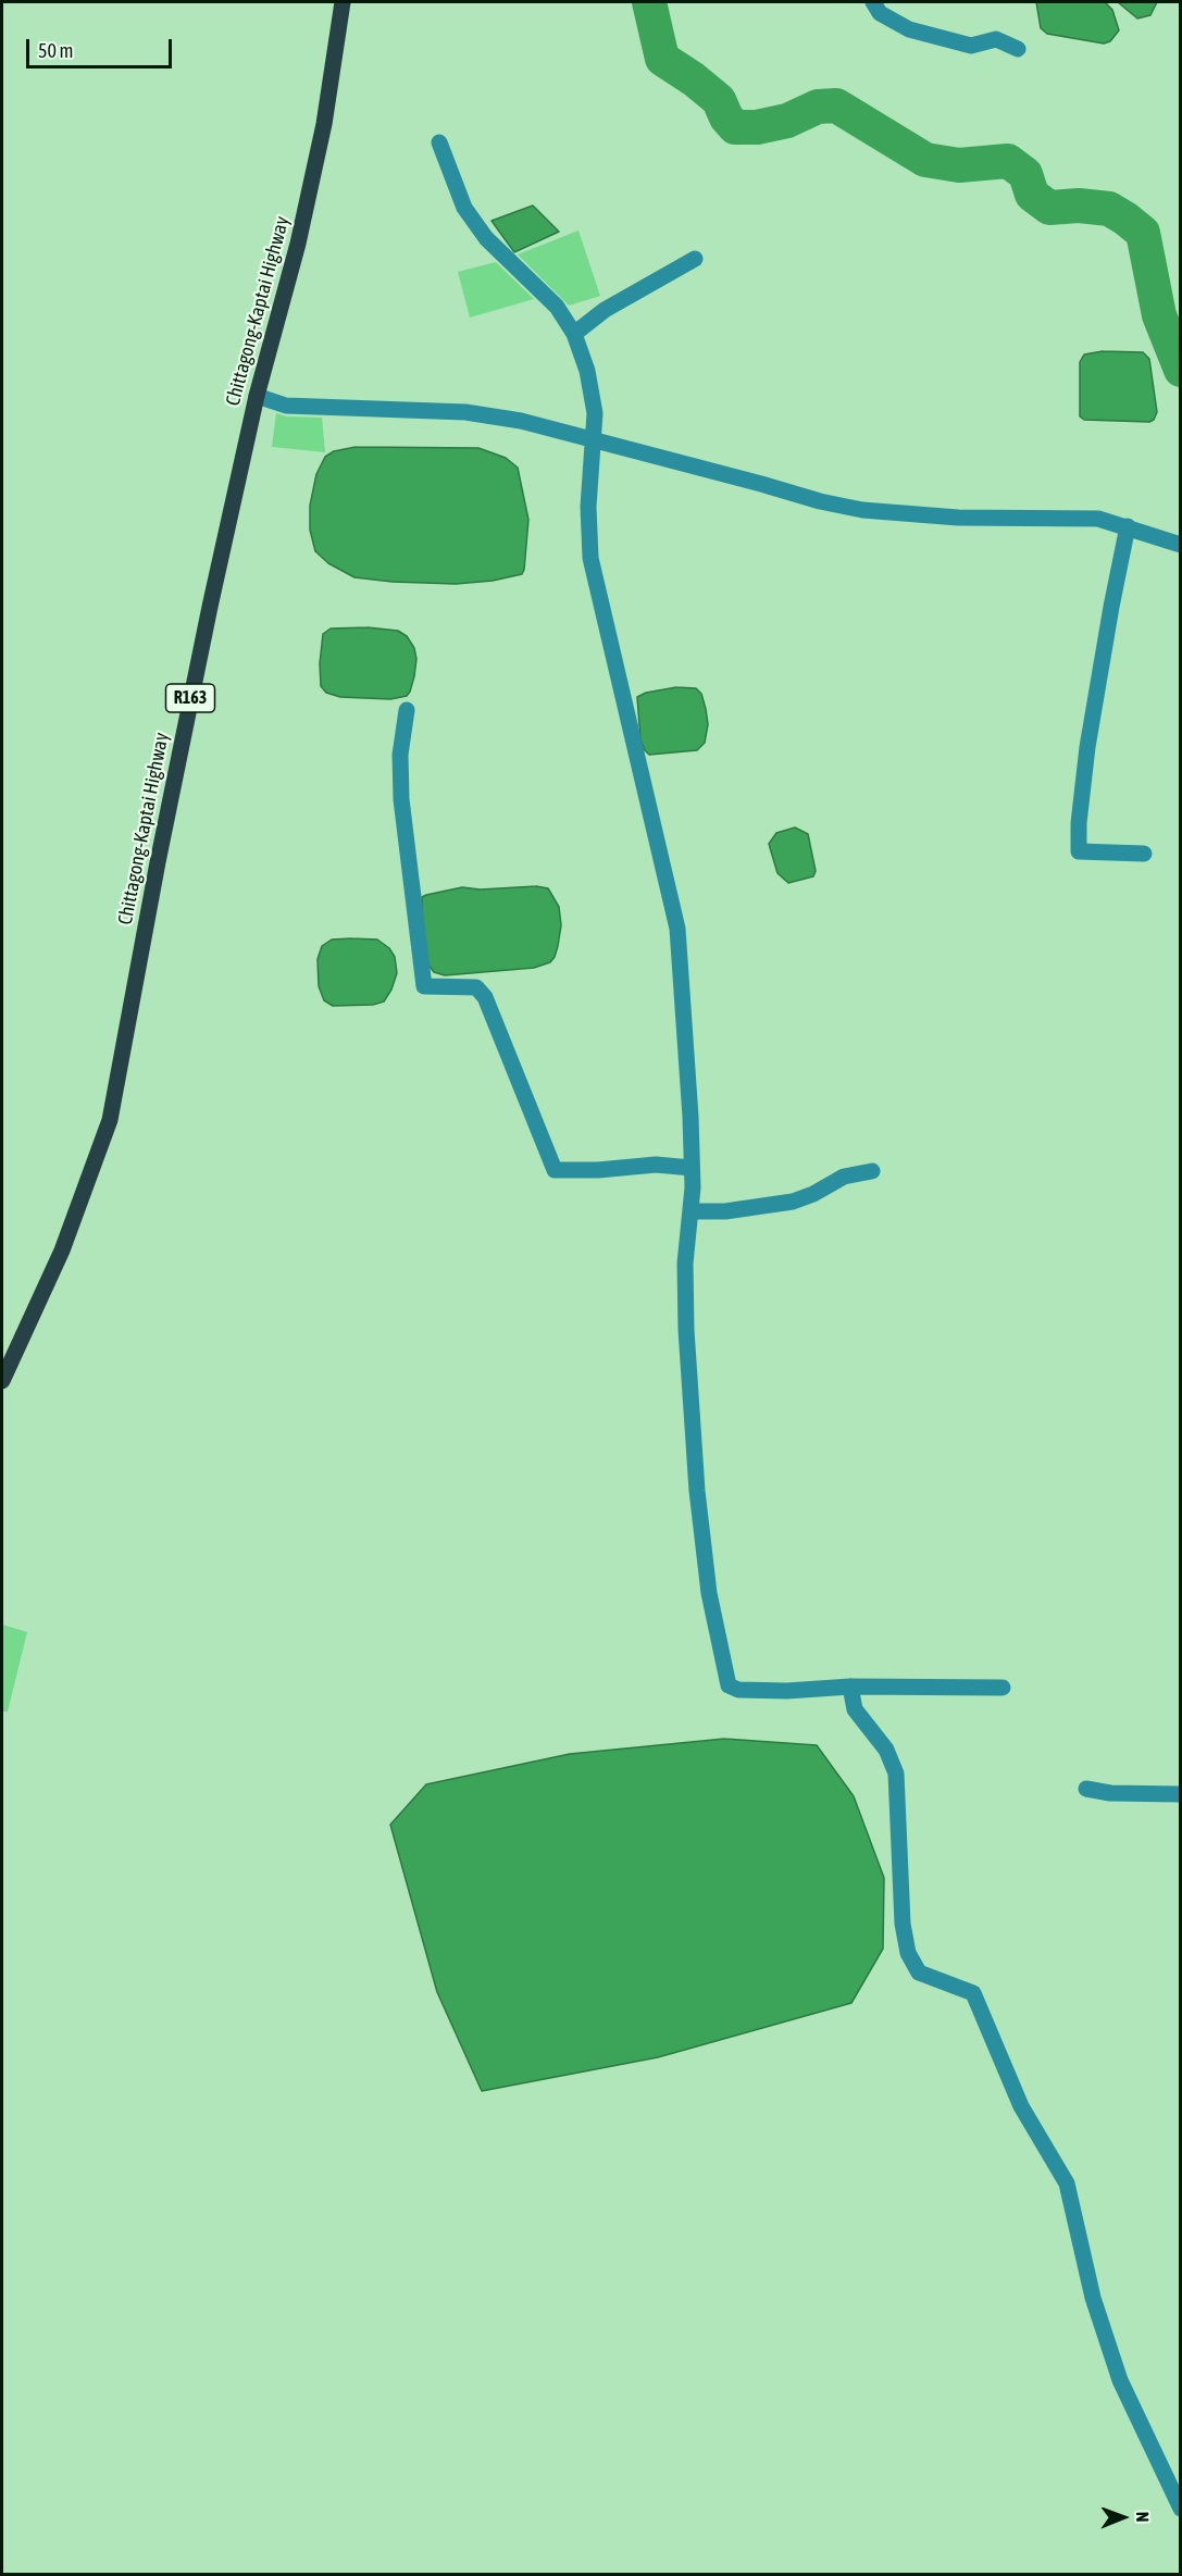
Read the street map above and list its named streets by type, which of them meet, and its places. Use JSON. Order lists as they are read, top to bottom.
{
  "streets": {
    "main road": ["Chittagong-Kaptai Highway", "R163"]
  },
  "scale_bar": "50 m",
  "north": "right"
}
